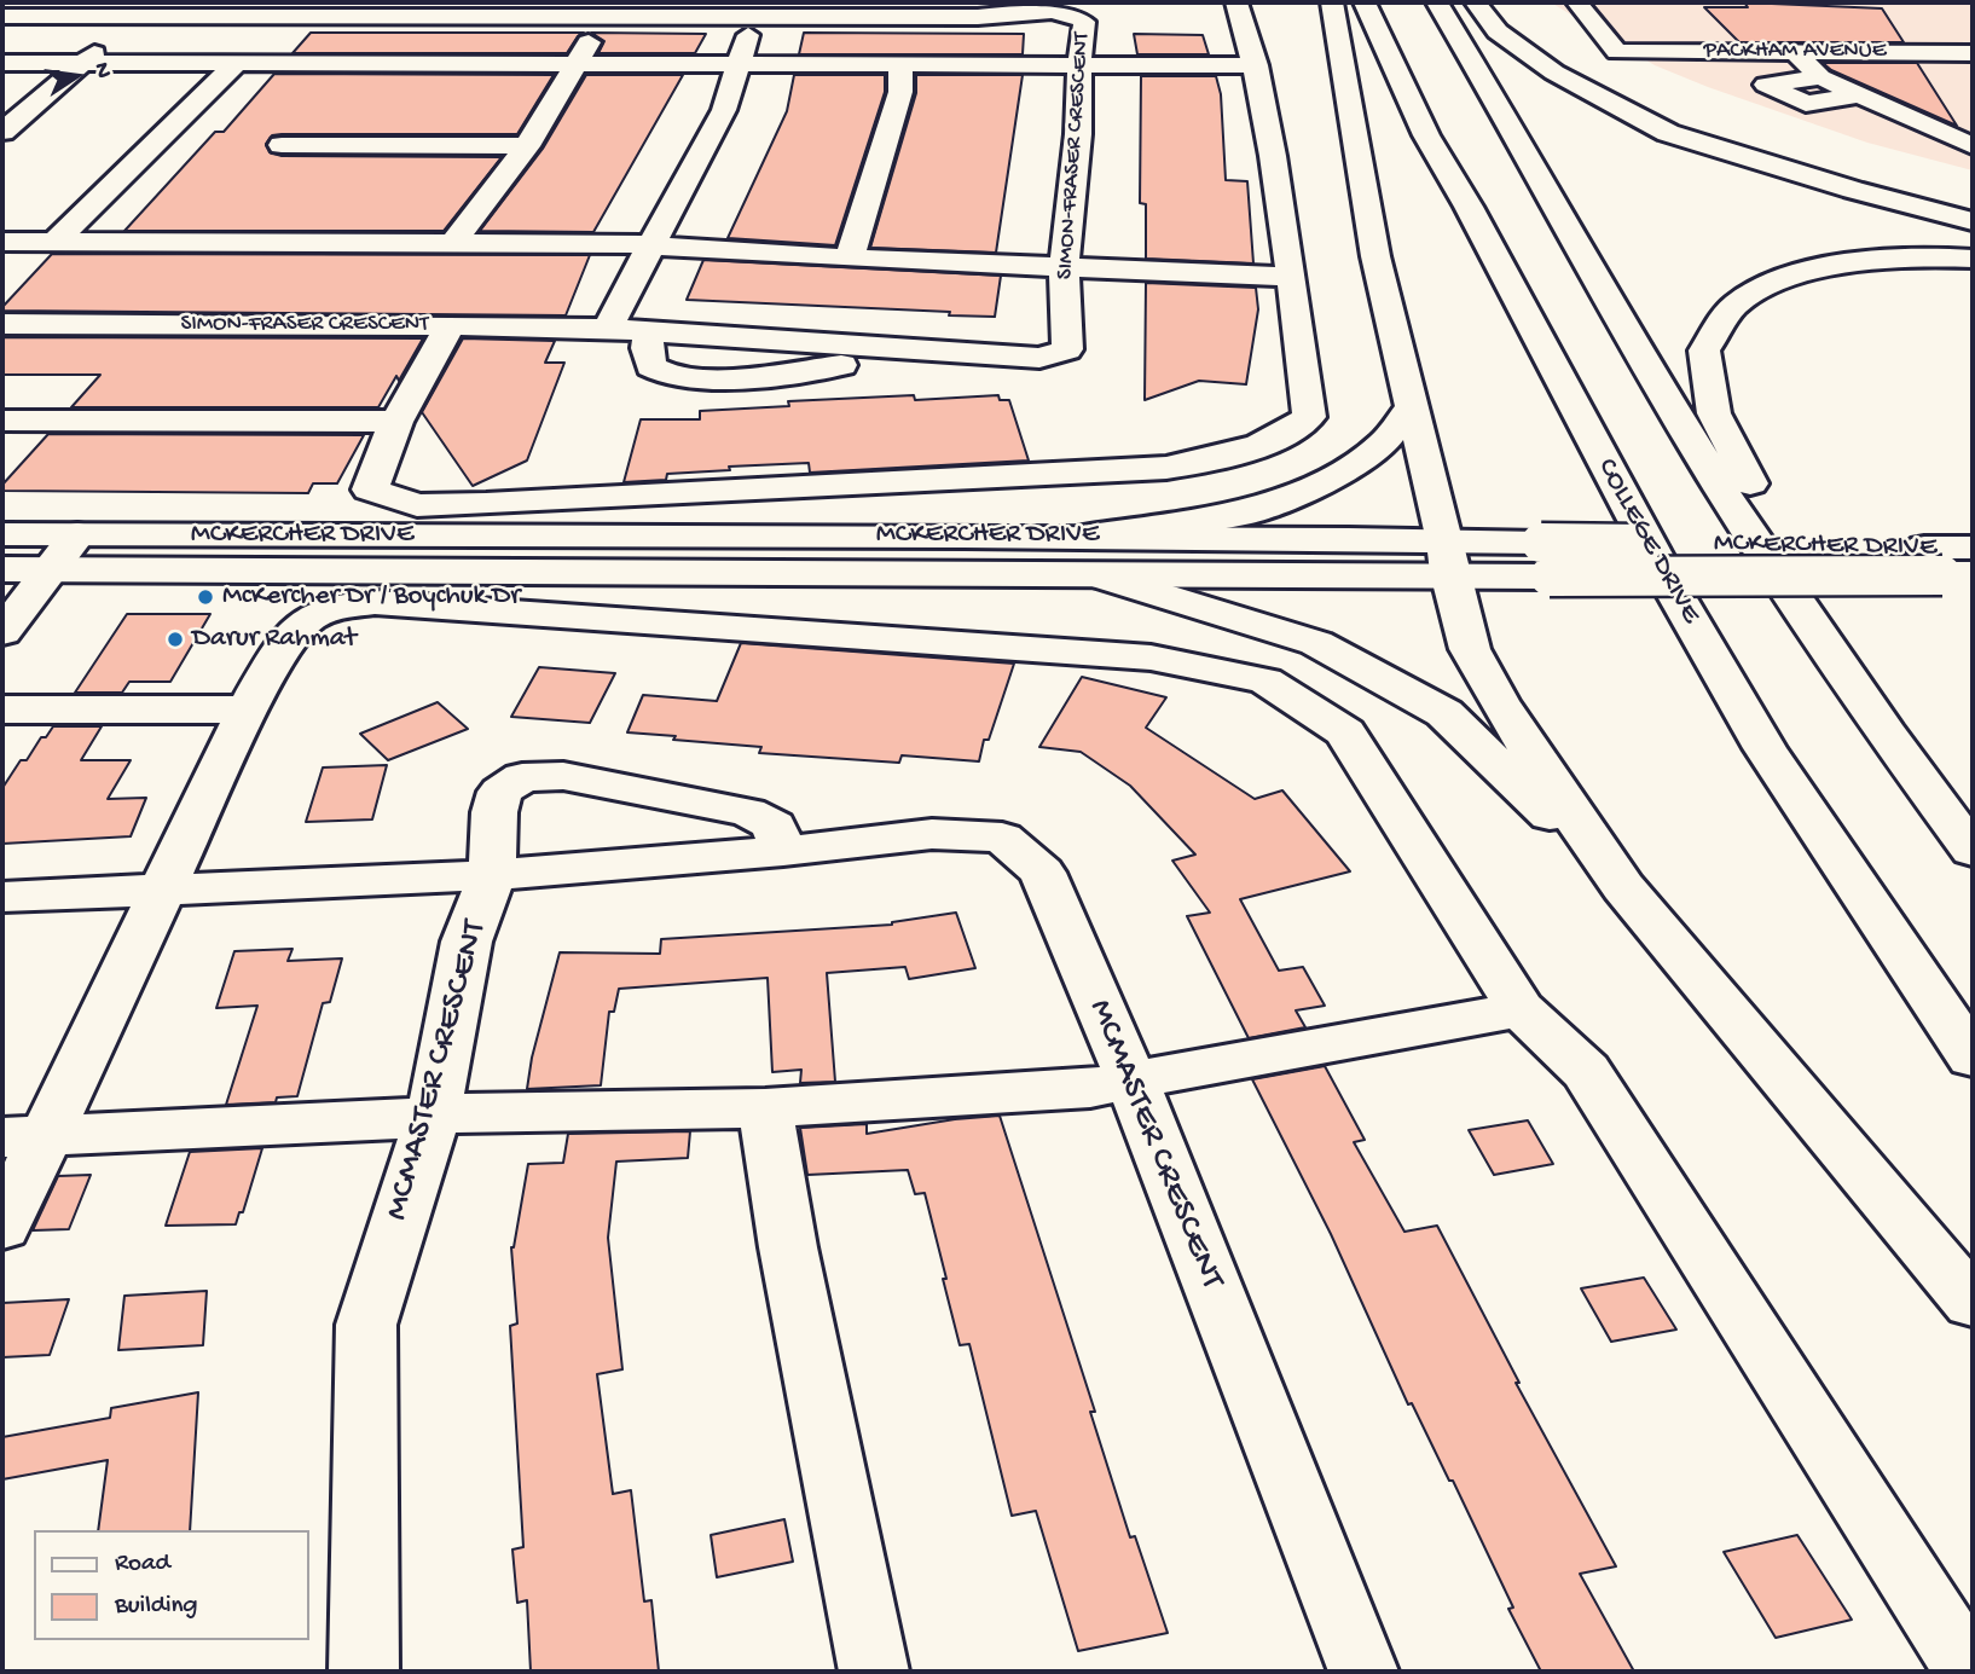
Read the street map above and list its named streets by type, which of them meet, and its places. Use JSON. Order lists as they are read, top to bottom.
{
  "streets": {
    "main road": [
      "PACKHAM AVENUE",
      "SIMON-FRASER CRESCENT",
      "MCKERCHER DRIVE",
      "COLLEGE DRIVE",
      "MCMASTER CRESCENT"
    ]
  },
  "places": ["McKercher Dr / Boychuk Dr", "Darur Rahmat"],
  "legend": ["Road", "Building"],
  "north": "right"
}
